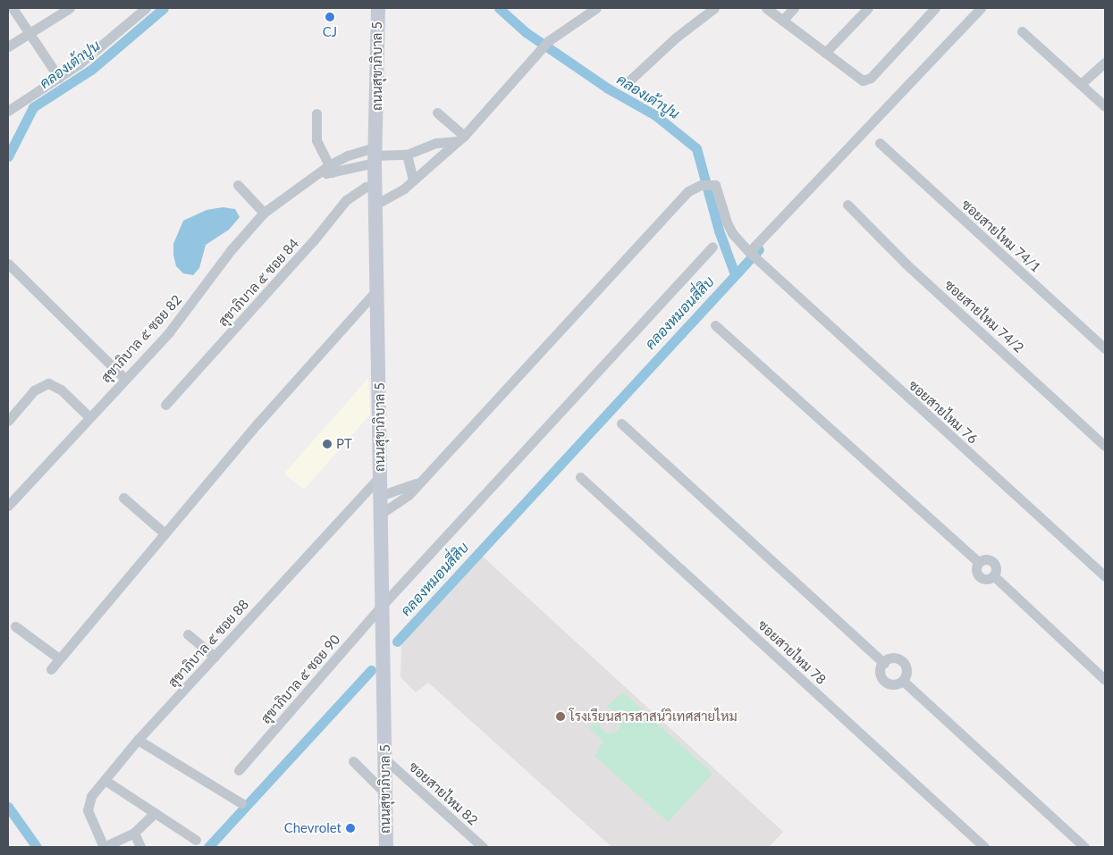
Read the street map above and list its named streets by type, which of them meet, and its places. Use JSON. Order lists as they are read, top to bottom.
{
  "streets": {
    "main road": ["ถนนสุขาภิบาล 5"],
    "street": [
      "ซอยสายไหม 74/1",
      "สุขาภิบาล ๕ ซอย 84",
      "ซอยสายไหม 74/2",
      "สุขาภิบาล ๕ ซอย 82",
      "ซอยสายไหม 76",
      "สุขาภิบาล ๕ ซอย 88",
      "ซอยสายไหม 78",
      "สุขาภิบาล ๕ ซอย 90",
      "ซอยสายไหม 82"
    ]
  },
  "crossings": [
    ["ถนนสุขาภิบาล 5", "สุขาภิบาล ๕ ซอย 84"],
    ["ถนนสุขาภิบาล 5", "สุขาภิบาล ๕ ซอย 82"],
    ["ถนนสุขาภิบาล 5", "สุขาภิบาล ๕ ซอย 88"],
    ["ถนนสุขาภิบาล 5", "สุขาภิบาล ๕ ซอย 90"],
    ["ถนนสุขาภิบาล 5", "ซอยสายไหม 82"]
  ],
  "water": ["คลองเต้าปูน", "คลองหมอนสี่สิบ"],
  "places": [
    "CJ",
    "PT",
    "โรงเรียนสารสาสน์วิเทศสายไหม",
    "Chevrolet"
  ]
}
